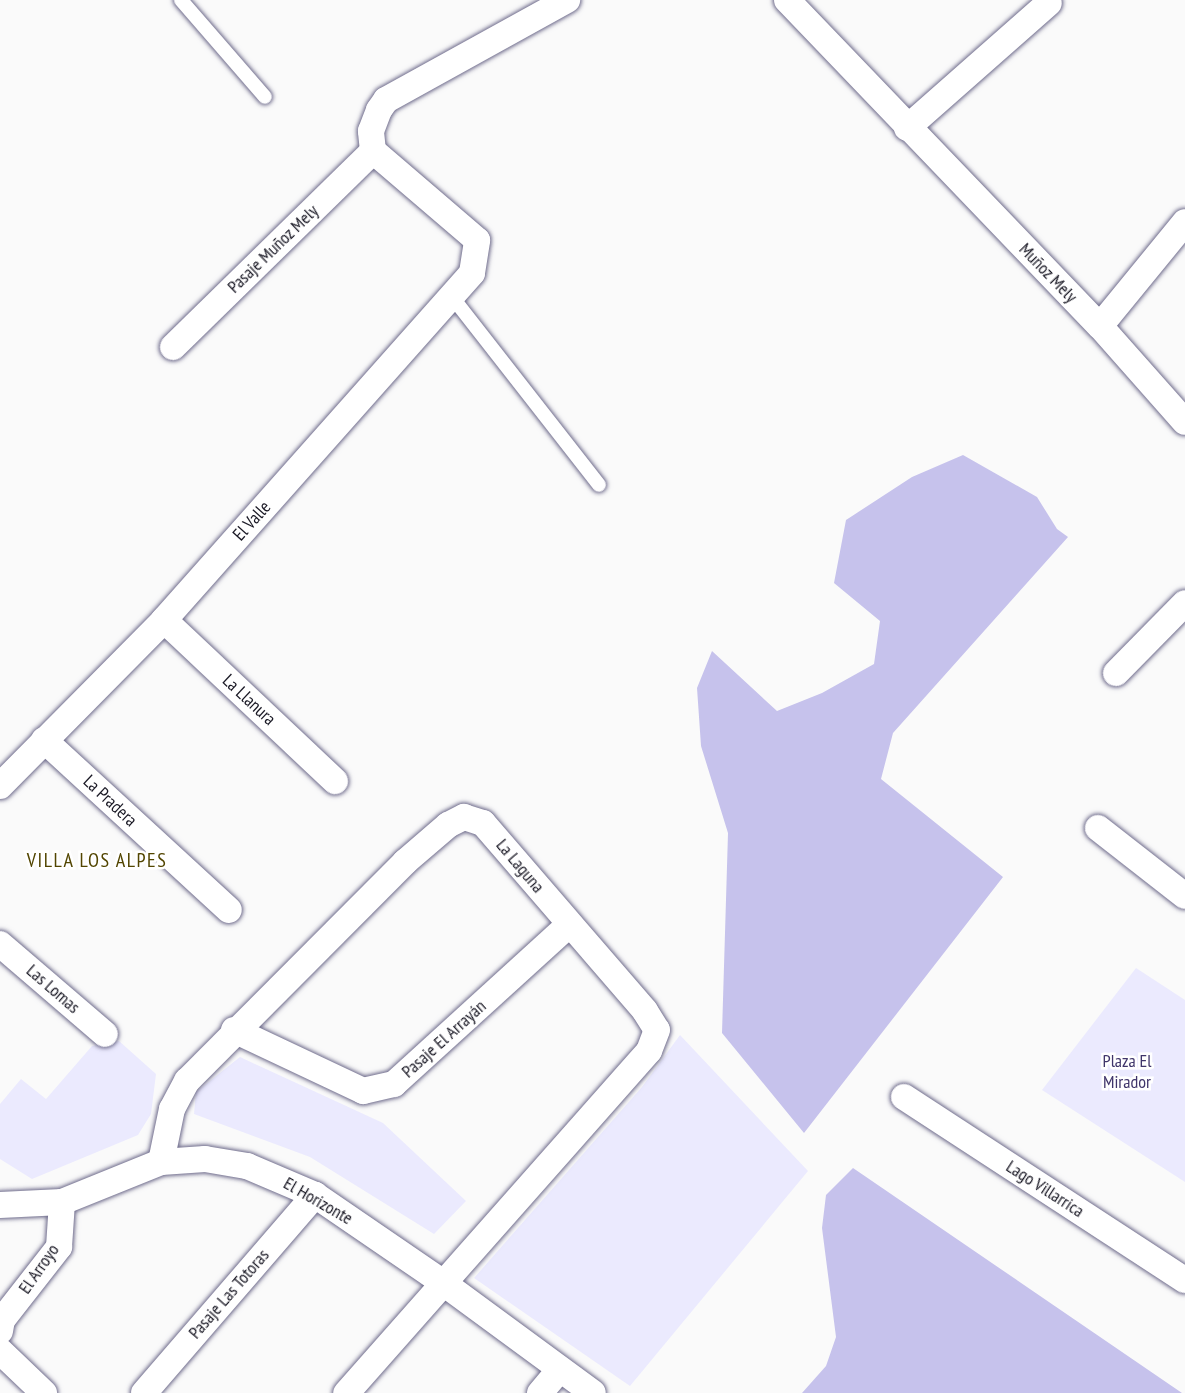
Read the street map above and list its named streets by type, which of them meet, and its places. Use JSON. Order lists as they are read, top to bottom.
{
  "streets": {
    "street": [
      "Pasaje Muñoz Mely",
      "Muñoz Mely",
      "El Valle",
      "La Llanura",
      "La Pradera",
      "La Laguna",
      "Las Lomas",
      "Pasaje El Arrayán",
      "Lago Villarrica",
      "El Horizonte",
      "El Arroyo",
      "Pasaje Las Totoras"
    ]
  },
  "crossings": [
    ["Pasaje Muñoz Mely", "El Valle"],
    ["El Valle", "La Llanura"],
    ["El Valle", "La Pradera"],
    ["La Laguna", "Pasaje El Arrayán"],
    ["La Laguna", "El Horizonte"],
    ["El Horizonte", "El Arroyo"],
    ["El Horizonte", "Pasaje Las Totoras"]
  ],
  "districts": ["VILLA LOS ALPES"],
  "parks": ["Plaza El Mirador"]
}
